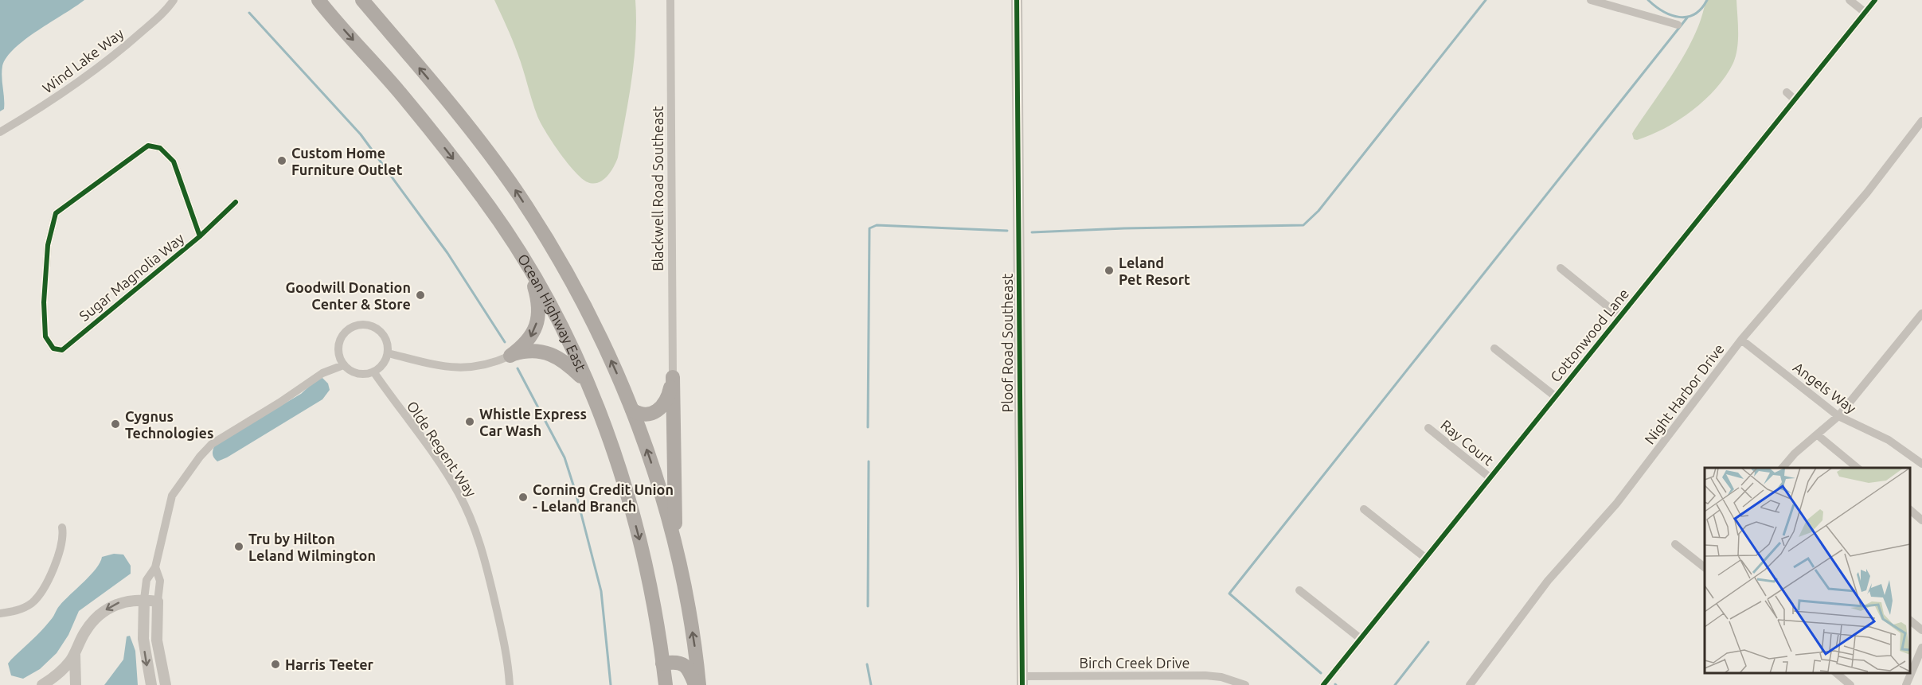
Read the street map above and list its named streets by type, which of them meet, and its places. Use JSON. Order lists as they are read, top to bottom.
{
  "streets": {
    "highway": ["Ocean Highway East"],
    "street": [
      "Wind Lake Way",
      "Blackwell Road Southeast",
      "Sugar Magnolia Way",
      "Cottonwood Lane",
      "Ploof Road Southeast",
      "Angels Way",
      "Night Harbor Drive",
      "Ray Court",
      "Olde Regent Way",
      "Birch Creek Drive"
    ]
  },
  "crossings": [
    ["Cottonwood Lane", "Ray Court"],
    ["Ploof Road Southeast", "Birch Creek Drive"],
    ["Angels Way", "Night Harbor Drive"]
  ],
  "places": [
    "Custom Home Furniture Outlet",
    "Leland Pet Resort",
    "Goodwill Donation Center & Store",
    "Whistle Express Car Wash",
    "Cygnus Technologies",
    "Corning Credit Union - Leland Branch",
    "Tru by Hilton Leland Wilmington",
    "Harris Teeter"
  ]
}
